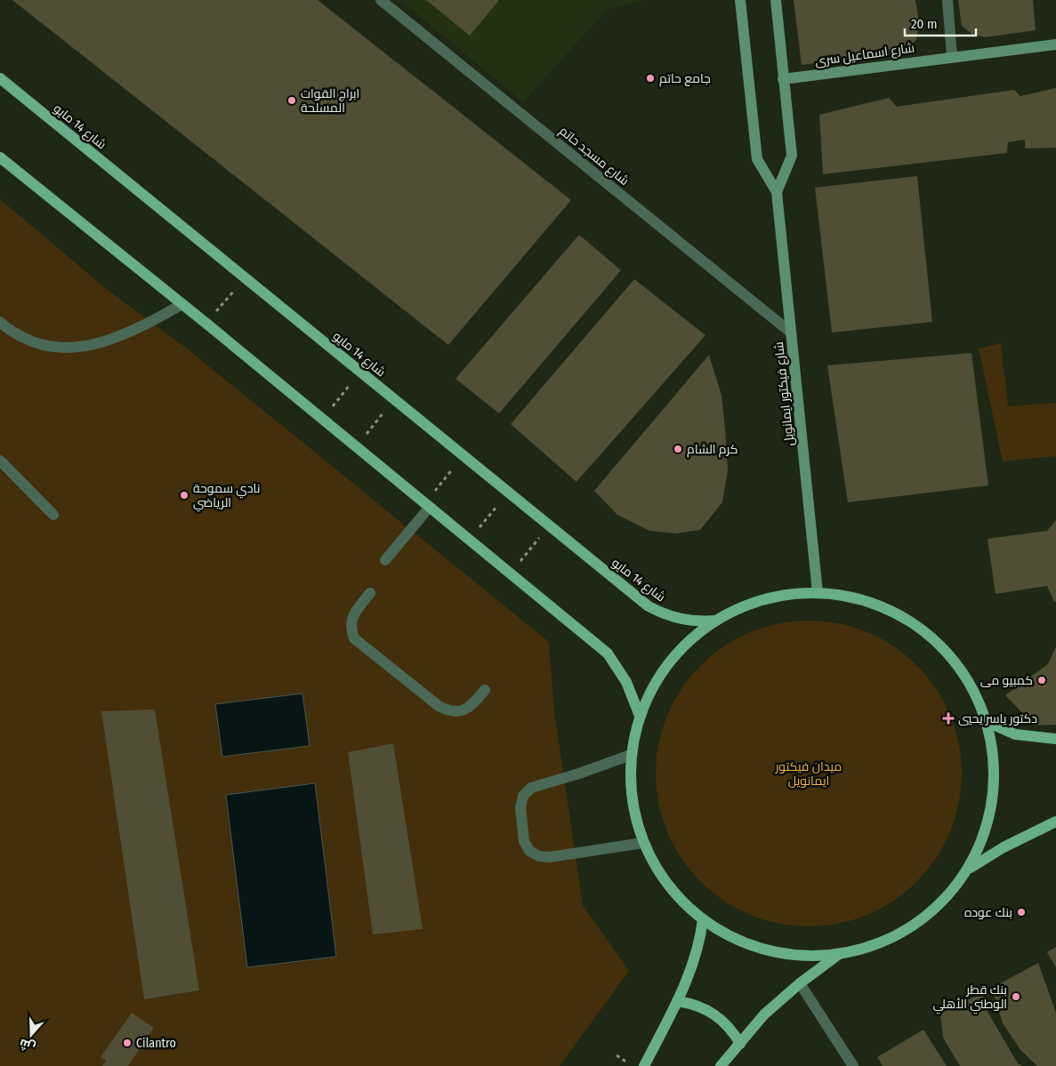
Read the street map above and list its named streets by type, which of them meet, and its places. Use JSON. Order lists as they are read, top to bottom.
{
  "streets": {
    "main road": ["شارع اسماعيل سرى", "شارع 14 مايو", "شارع فيكتور ايمانويل"],
    "street": ["شارع مسجد حاتم"]
  },
  "crossings": [
    ["شارع اسماعيل سرى", "شارع فيكتور ايمانويل"],
    ["شارع مسجد حاتم", "شارع فيكتور ايمانويل"]
  ],
  "parks": ["ميدان فيكتور ايمانويل"],
  "places": {
    "other": [
      "جامع حاتم",
      "ابراج القوات المسلحة",
      "كرم الشام",
      "نادي سموحة الرياضي",
      "كمبيو مى",
      "بنك عوده",
      "بنك قطر الوطني الأهلي",
      "Cilantro"
    ],
    "health": ["دكتور ياسر يحيي"]
  },
  "scale_bar": "20 m",
  "north": "bottom"
}
